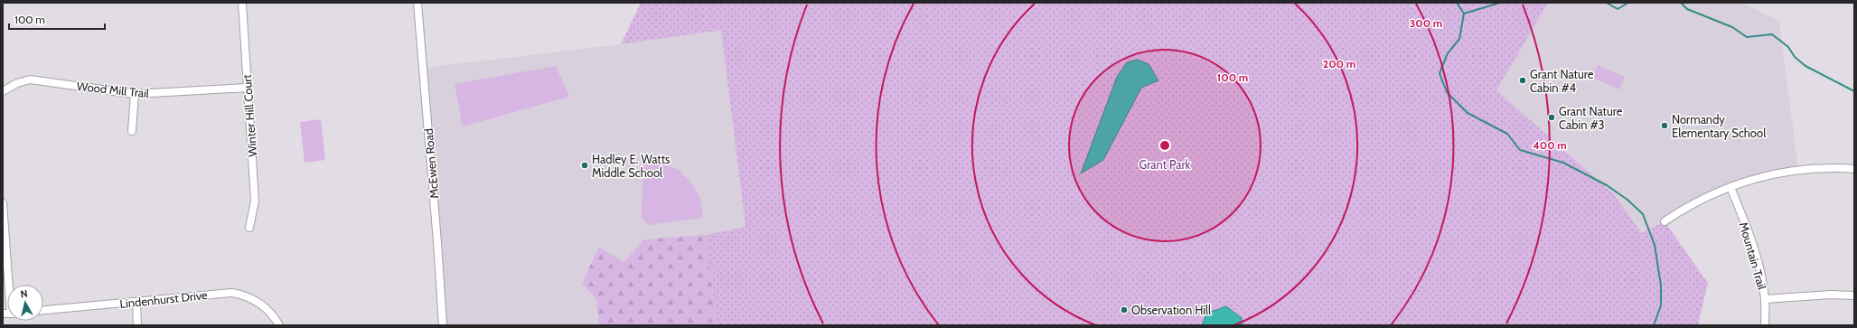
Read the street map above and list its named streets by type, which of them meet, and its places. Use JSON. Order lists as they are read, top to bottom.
{
  "streets": {
    "street": [
      "Wood Mill Trail",
      "Winter Hill Court",
      "McEwen Road",
      "Mountain Trail",
      "Lindenhurst Drive"
    ]
  },
  "crossings": [
    ["Wood Mill Trail", "Winter Hill Court"]
  ],
  "parks": ["Grant Park"],
  "places": [
    "Grant Nature Cabin #4",
    "Grant Nature Cabin #3",
    "Normandy Elementary School",
    "Hadley E. Watts Middle School",
    "Observation Hill"
  ],
  "scale_bar": "100 m",
  "north": "top",
  "rings": [
    "300 m",
    "200 m",
    "100 m",
    "400 m"
  ]
}
